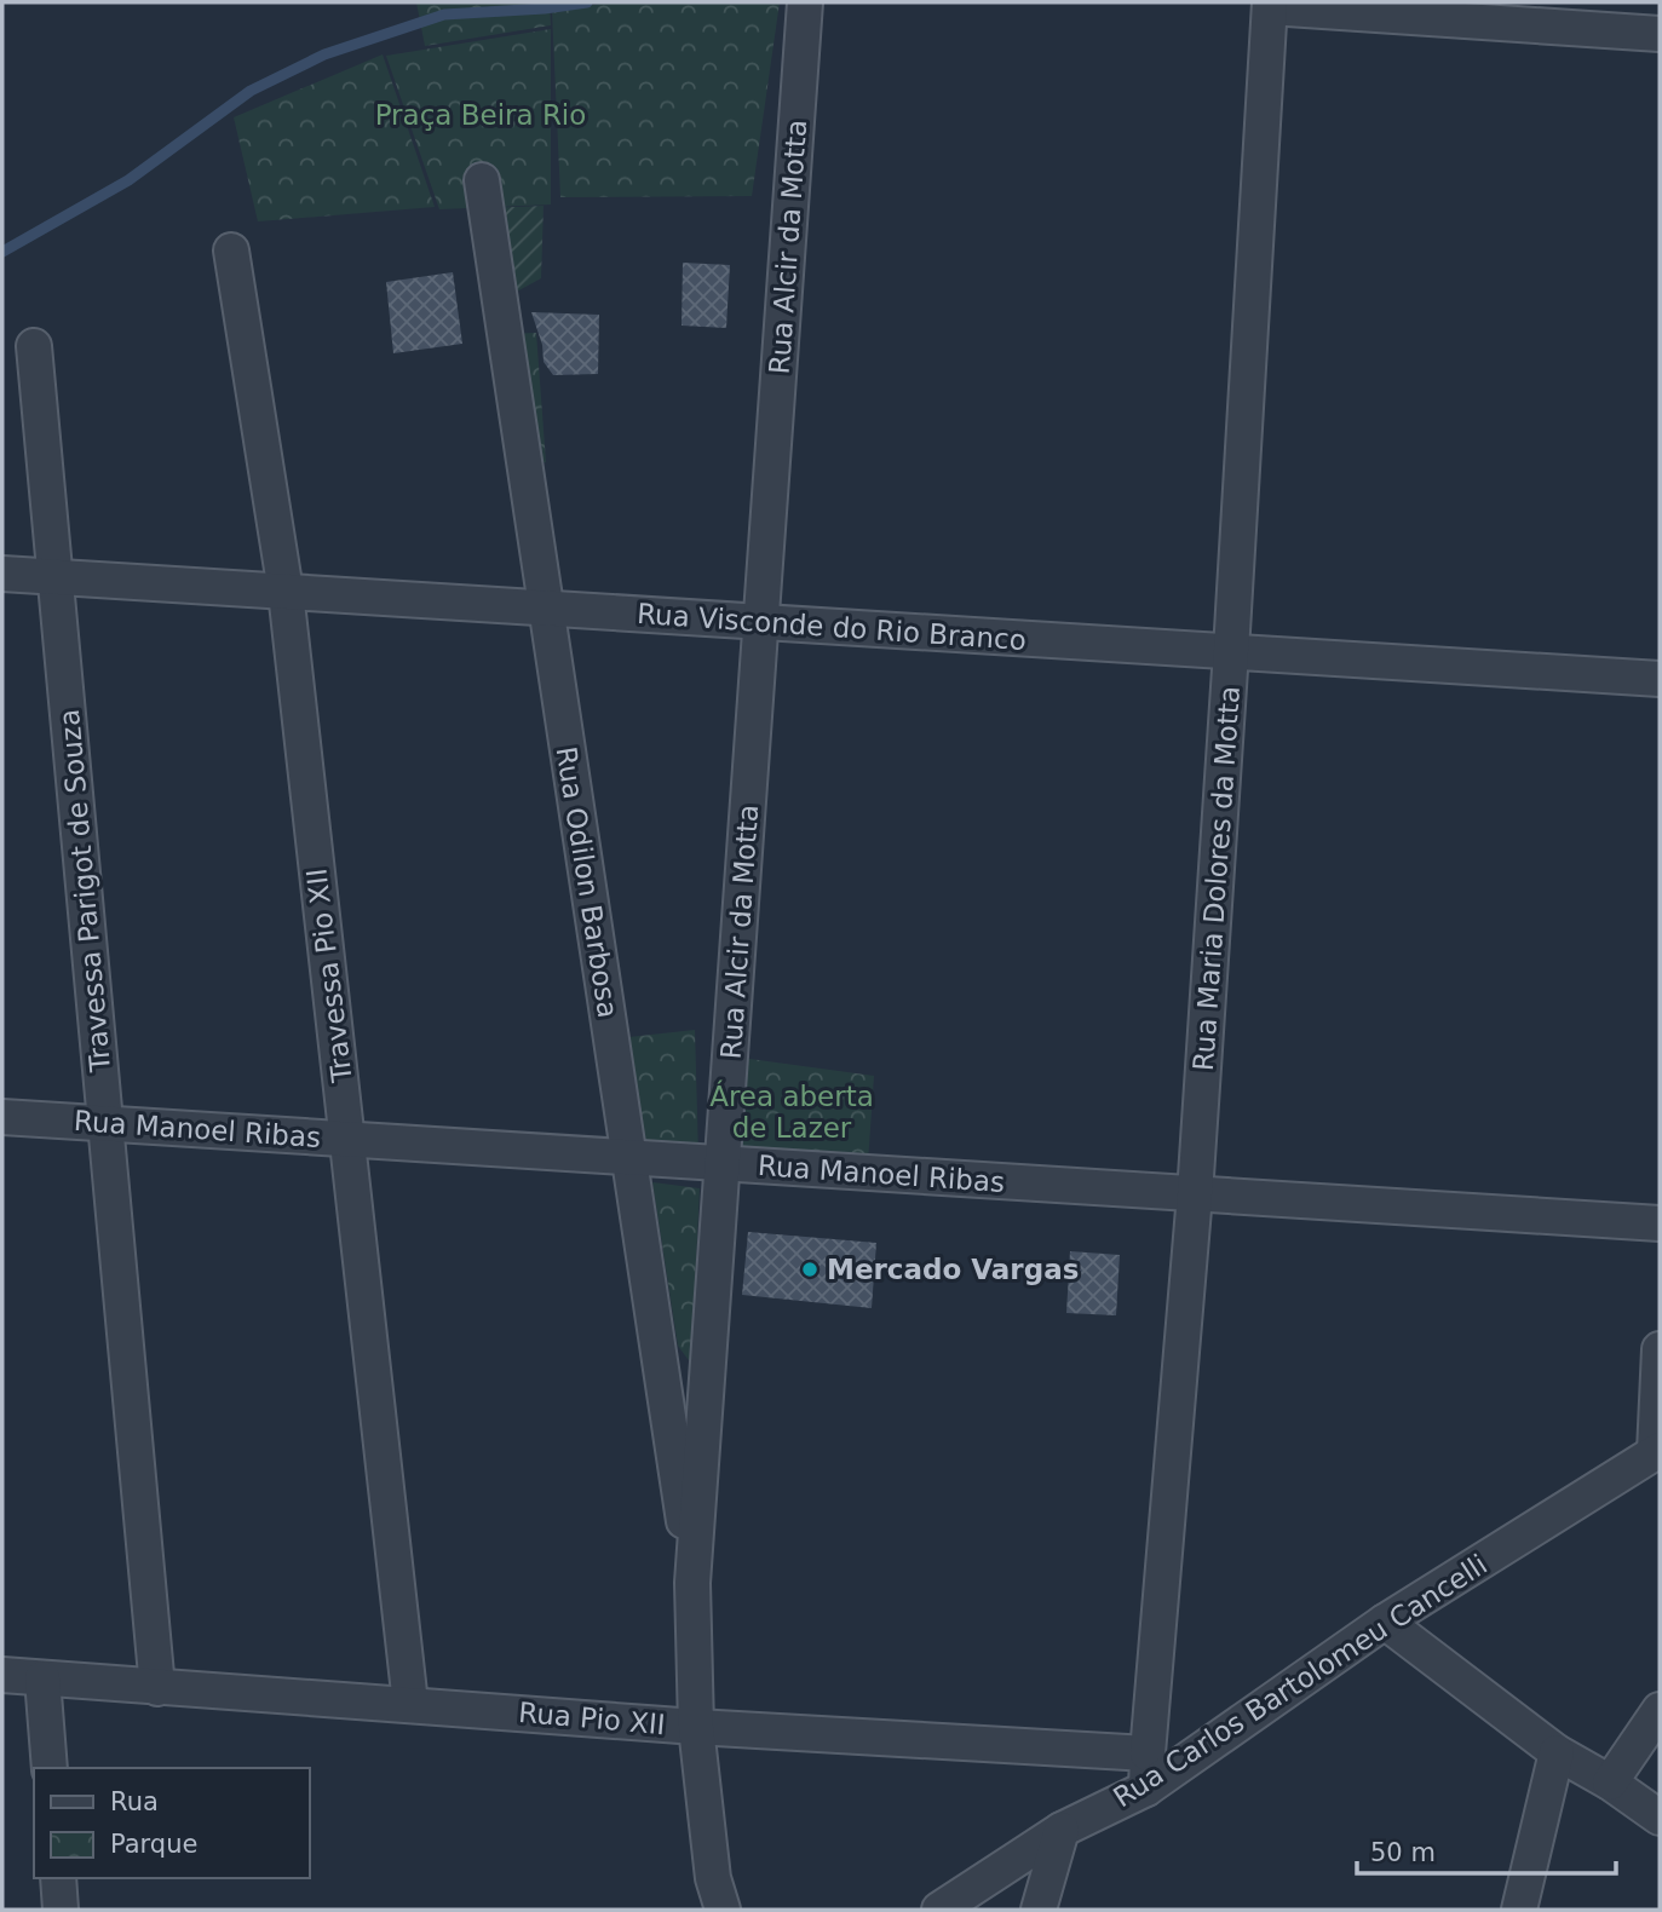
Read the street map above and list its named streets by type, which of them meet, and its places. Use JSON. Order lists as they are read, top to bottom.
{
  "streets": {
    "street": [
      "Rua Alcir da Motta",
      "Rua Visconde do Rio Branco",
      "Rua Maria Dolores da Motta",
      "Rua Odilon Barbosa",
      "Travessa Parigot de Souza",
      "Travessa Pio XII",
      "Rua Manoel Ribas",
      "Rua Carlos Bartolomeu Cancelli",
      "Rua Pio XII"
    ]
  },
  "crossings": [
    ["Rua Alcir da Motta", "Rua Visconde do Rio Branco"],
    ["Rua Alcir da Motta", "Rua Odilon Barbosa"],
    ["Rua Alcir da Motta", "Rua Manoel Ribas"],
    ["Rua Alcir da Motta", "Rua Pio XII"],
    ["Rua Visconde do Rio Branco", "Rua Maria Dolores da Motta"],
    ["Rua Visconde do Rio Branco", "Rua Odilon Barbosa"],
    ["Rua Visconde do Rio Branco", "Travessa Parigot de Souza"],
    ["Rua Visconde do Rio Branco", "Travessa Pio XII"],
    ["Rua Maria Dolores da Motta", "Rua Manoel Ribas"],
    ["Rua Maria Dolores da Motta", "Rua Pio XII"],
    ["Rua Odilon Barbosa", "Rua Manoel Ribas"],
    ["Travessa Parigot de Souza", "Rua Manoel Ribas"],
    ["Travessa Parigot de Souza", "Rua Pio XII"],
    ["Travessa Pio XII", "Rua Manoel Ribas"],
    ["Travessa Pio XII", "Rua Pio XII"]
  ],
  "parks": ["Praça Beira Rio", "Área aberta de Lazer"],
  "places": ["Mercado Vargas"],
  "legend": ["Rua", "Parque"],
  "scale_bar": "50 m"
}
